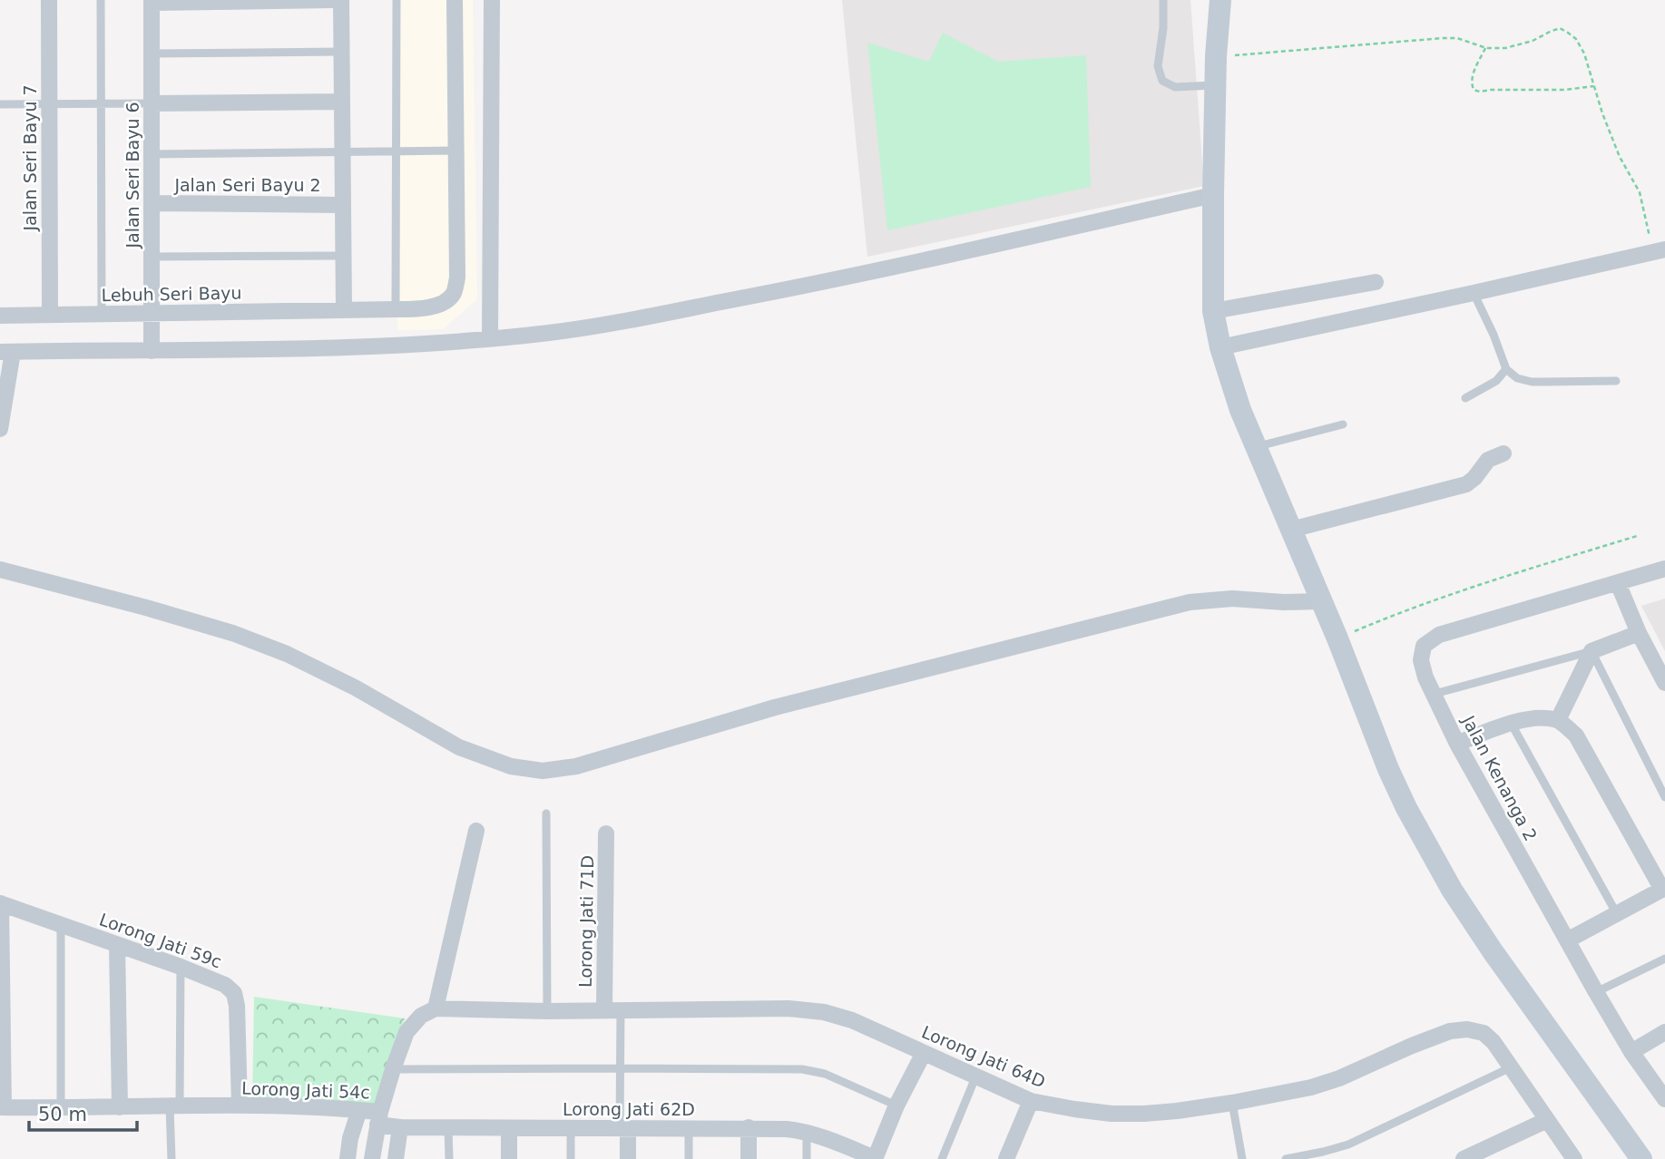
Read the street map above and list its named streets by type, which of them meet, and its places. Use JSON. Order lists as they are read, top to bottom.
{
  "streets": {
    "street": [
      "Jalan Seri Bayu 7",
      "Jalan Seri Bayu 6",
      "Jalan Seri Bayu 2",
      "Lebuh Seri Bayu",
      "Jalan Kenanga 2",
      "Lorong Jati 71D",
      "Lorong Jati 59c",
      "Lorong Jati 64D",
      "Lorong Jati 54c",
      "Lorong Jati 62D"
    ]
  },
  "crossings": [
    ["Jalan Seri Bayu 7", "Lebuh Seri Bayu"],
    ["Jalan Seri Bayu 6", "Jalan Seri Bayu 2"],
    ["Jalan Seri Bayu 6", "Lebuh Seri Bayu"],
    ["Lorong Jati 71D", "Lorong Jati 64D"],
    ["Lorong Jati 59c", "Lorong Jati 54c"],
    ["Lorong Jati 54c", "Lorong Jati 62D"]
  ],
  "scale_bar": "50 m"
}
